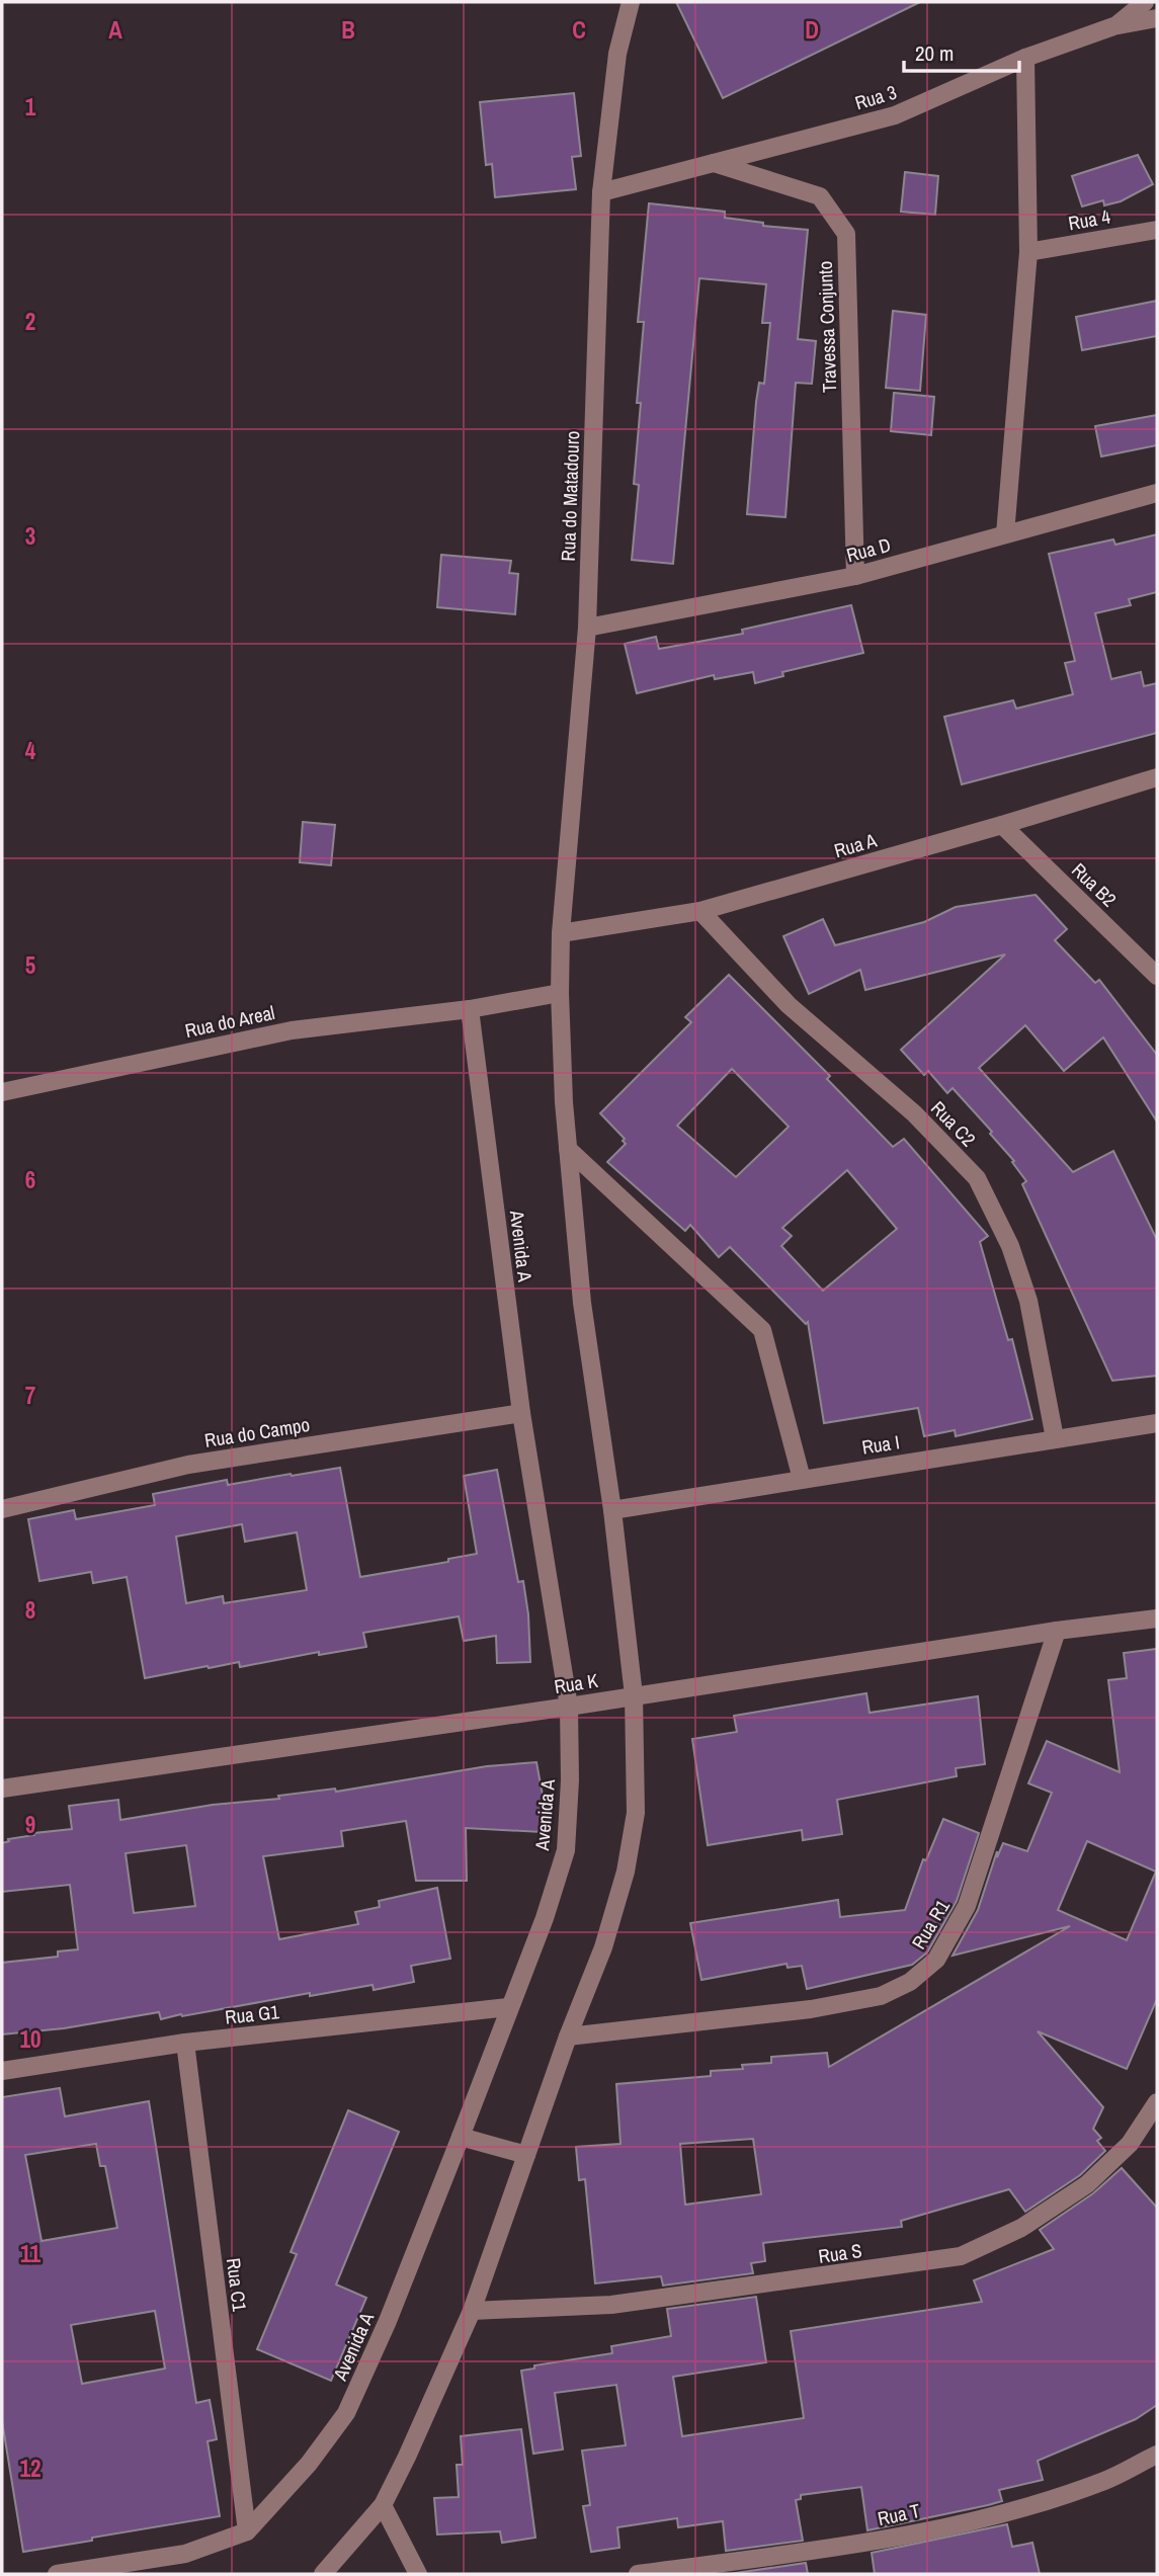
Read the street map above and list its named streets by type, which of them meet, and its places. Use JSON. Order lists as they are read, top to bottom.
{
  "streets": {
    "street": [
      "Rua 3",
      "Rua 4",
      "Travessa Conjunto",
      "Rua do Matadouro",
      "Rua D",
      "Rua A",
      "Rua B2",
      "Rua do Areal",
      "Rua C2",
      "Avenida A",
      "Rua do Campo",
      "Rua I",
      "Rua K",
      "Rua R1",
      "Rua G1",
      "Rua S",
      "Rua C1",
      "Rua T"
    ]
  },
  "crossings": [
    ["Rua 3", "Travessa Conjunto"],
    ["Rua 3", "Rua do Matadouro"],
    ["Travessa Conjunto", "Rua D"],
    ["Rua do Matadouro", "Rua D"],
    ["Rua do Matadouro", "Rua A"],
    ["Rua do Matadouro", "Rua do Areal"],
    ["Rua A", "Rua B2"],
    ["Rua A", "Rua C2"],
    ["Rua do Areal", "Avenida A"],
    ["Rua C2", "Rua I"],
    ["Avenida A", "Rua do Campo"],
    ["Avenida A", "Rua K"],
    ["Avenida A", "Rua G1"],
    ["Avenida A", "Rua C1"],
    ["Rua K", "Rua R1"],
    ["Rua G1", "Rua C1"]
  ],
  "scale_bar": "20 m",
  "grid": {
    "columns": [
      "A",
      "B",
      "C",
      "D"
    ],
    "rows": [
      "1",
      "2",
      "3",
      "4",
      "5",
      "6",
      "7",
      "8",
      "9",
      "10",
      "11",
      "12"
    ]
  }
}
